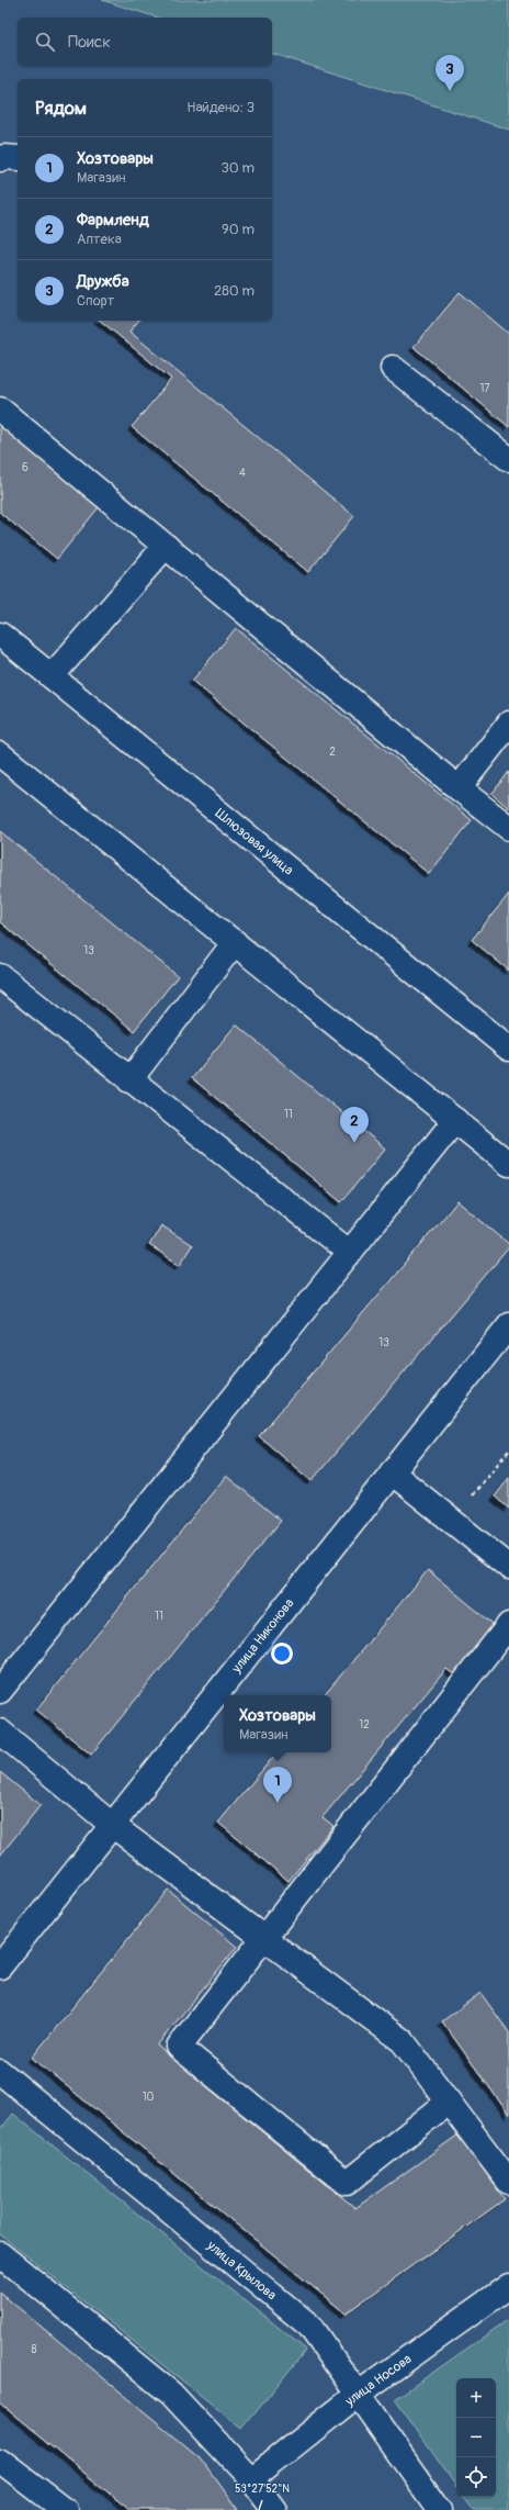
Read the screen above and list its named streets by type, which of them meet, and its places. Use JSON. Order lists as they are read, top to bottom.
{
  "streets": {
    "street": [
      "Шлюзовая улица",
      "улица Никонова",
      "улица Крылова",
      "улица Носова"
    ]
  },
  "crossings": [
    ["улица Крылова", "улица Носова"]
  ],
  "house_numbers": [
    "17",
    "6",
    "4",
    "2",
    "13",
    "11",
    "13",
    "11",
    "12",
    "10",
    "8"
  ],
  "page": {
    "search": "Поиск",
    "pins": ["3", "2", "1"],
    "heading": ["Рядом", "Найдено: 3"],
    "list": [
      {
        "mark": "1",
        "name": "Хозтовары",
        "note": "Магазин",
        "value": "30 m"
      },
      {
        "mark": "2",
        "name": "Фармленд",
        "note": "Аптека",
        "value": "90 m"
      },
      {
        "mark": "3",
        "name": "Дружба",
        "note": "Спорт",
        "value": "280 m"
      }
    ],
    "popup": ["Хозтовары", "Магазин"],
    "map_buttons": ["+", "−"]
  },
  "coordinates": ["53°27'52\"N"]
}
